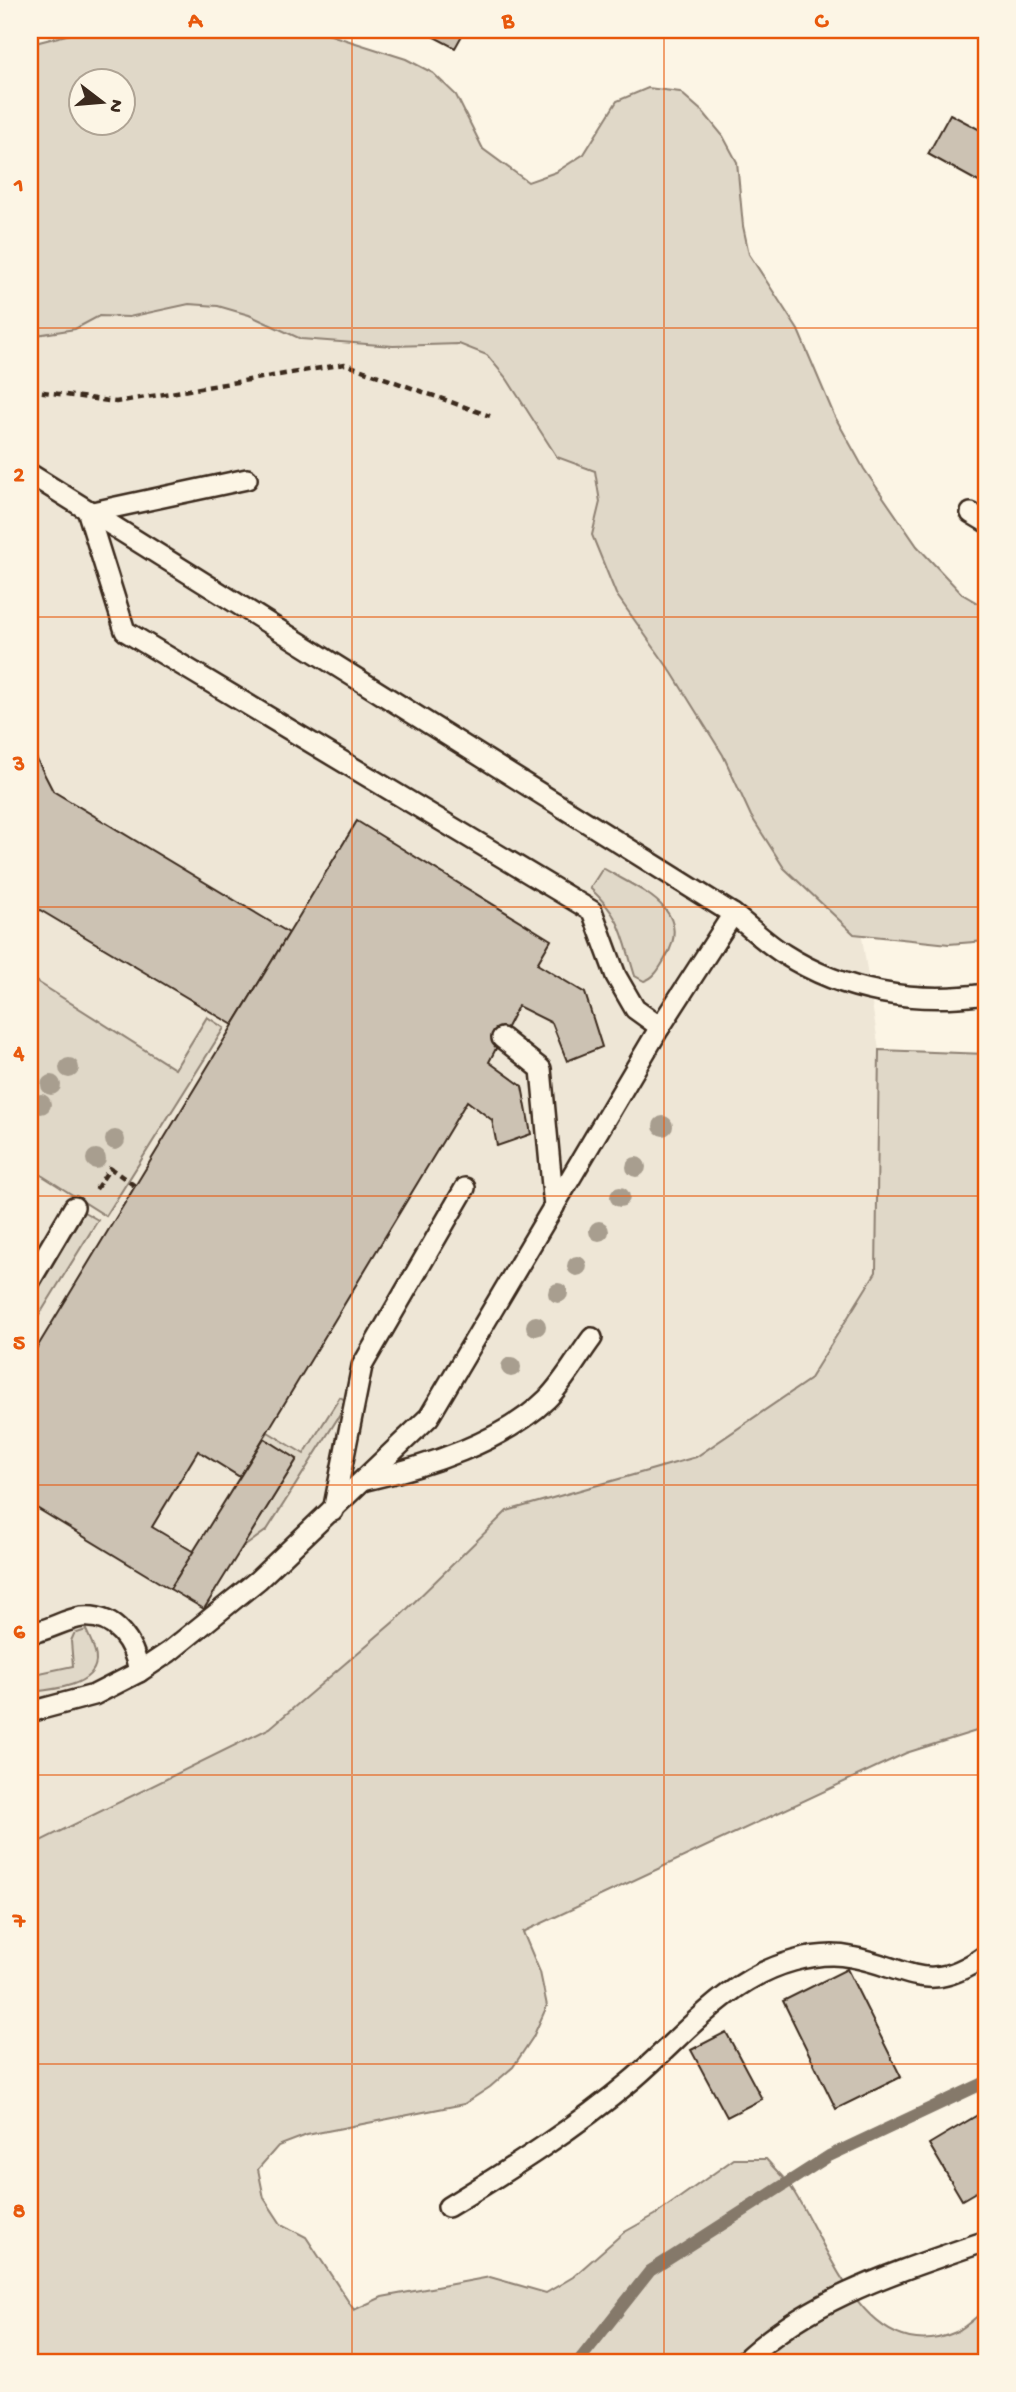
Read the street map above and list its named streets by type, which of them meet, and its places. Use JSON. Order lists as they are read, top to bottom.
{
  "north": "right",
  "grid": {
    "columns": ["A", "B", "C"],
    "rows": [
      "1",
      "2",
      "3",
      "4",
      "5",
      "6",
      "7",
      "8"
    ]
  }
}
